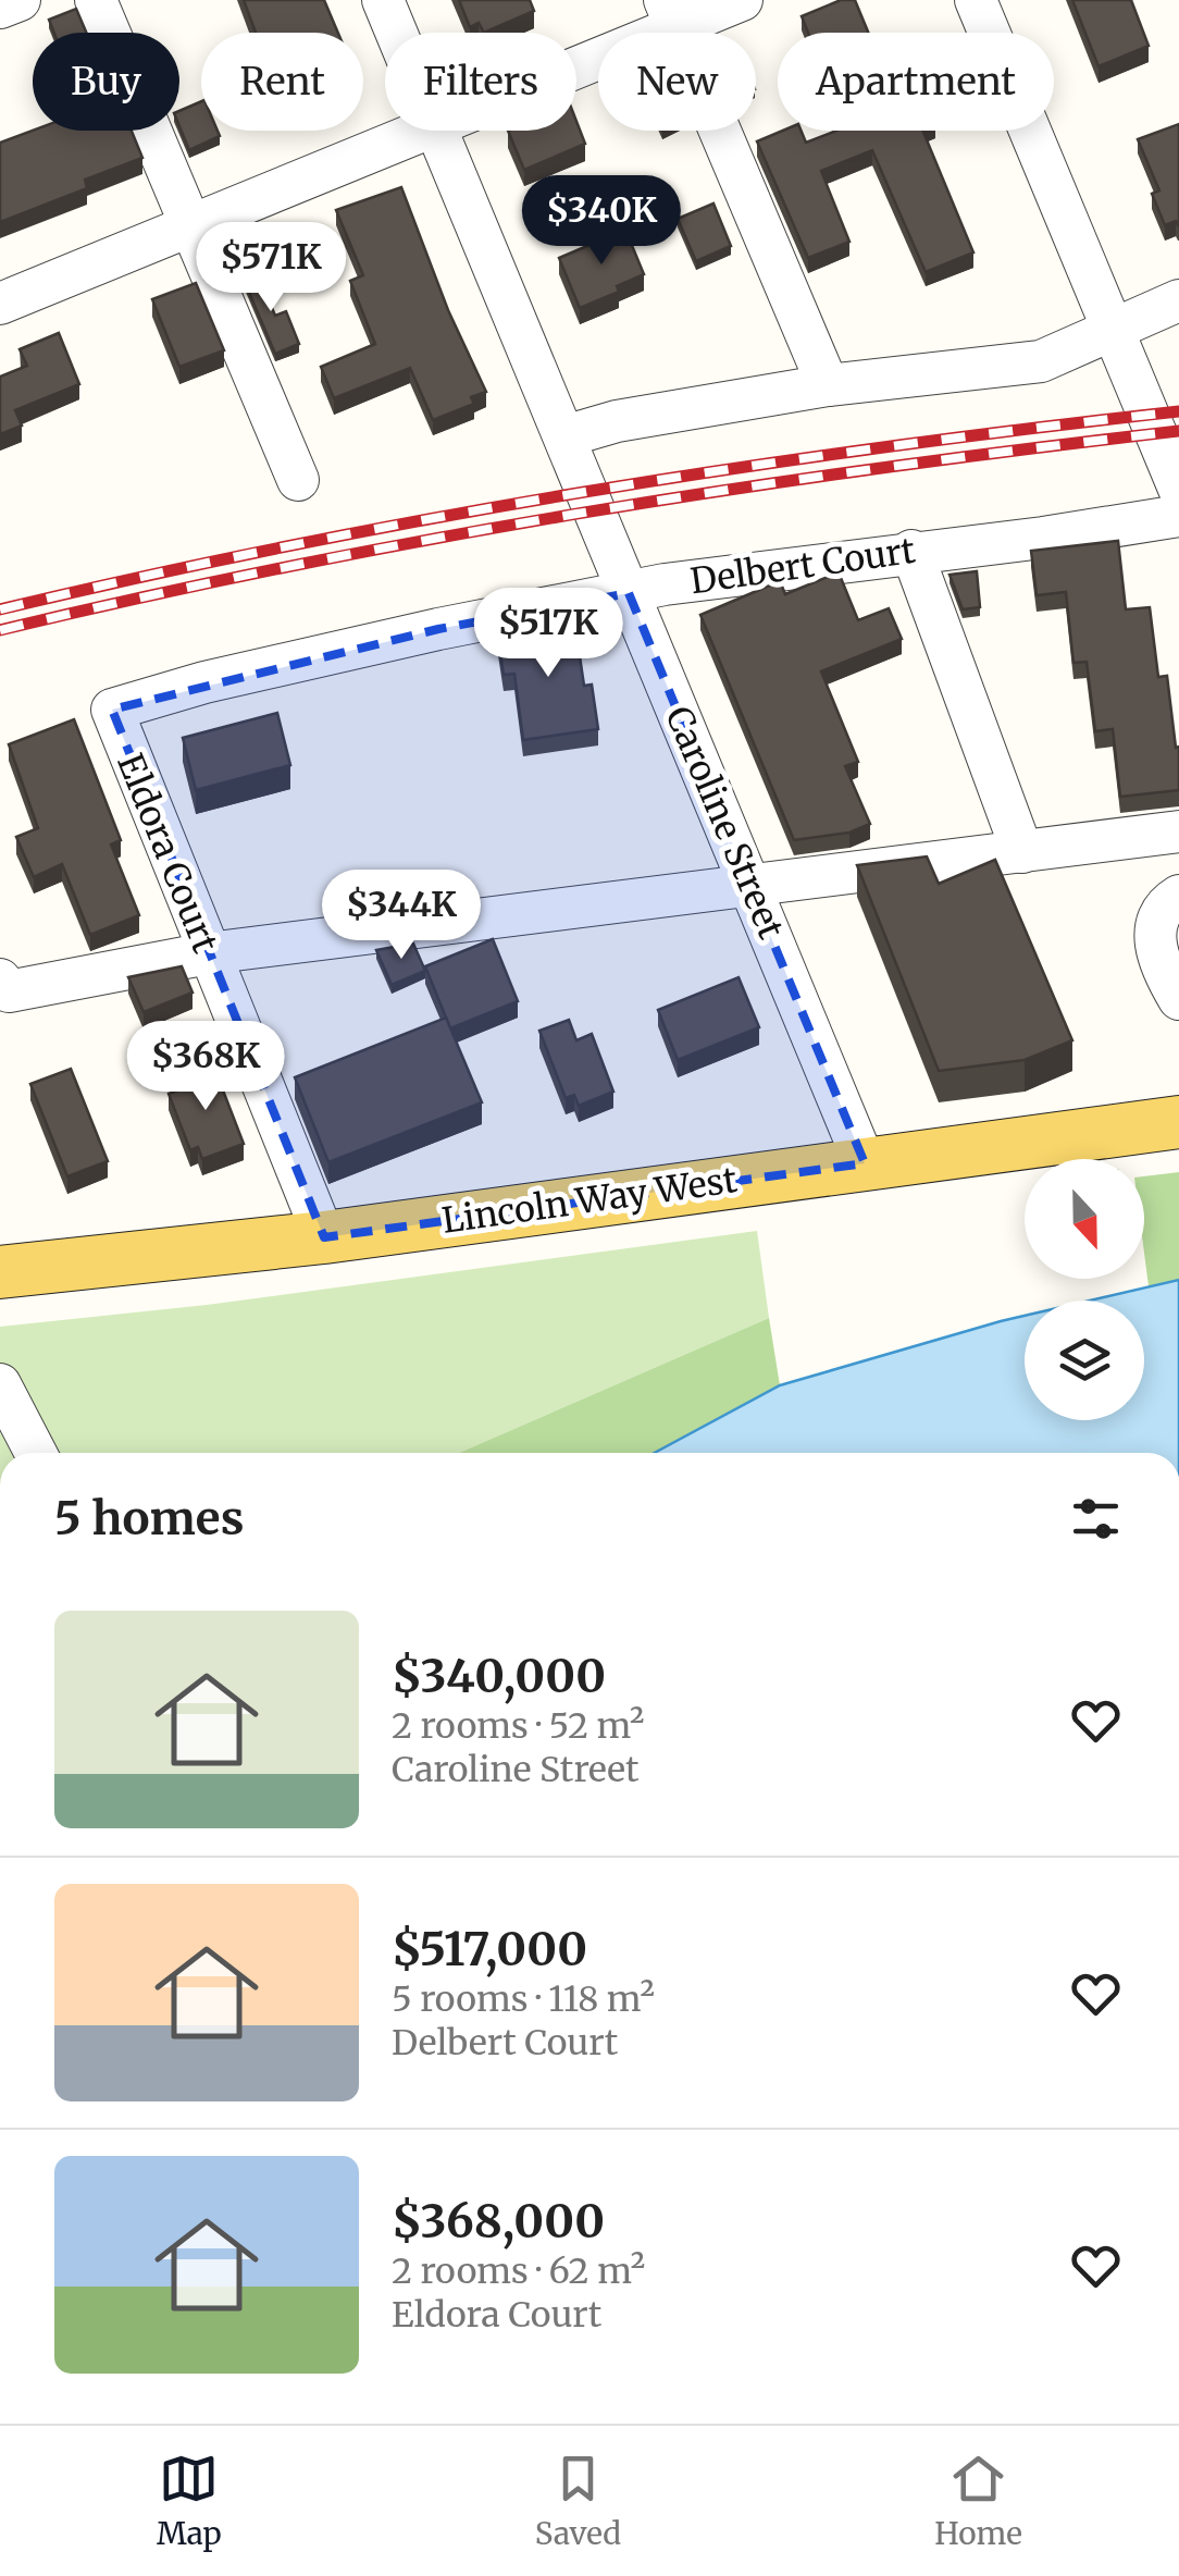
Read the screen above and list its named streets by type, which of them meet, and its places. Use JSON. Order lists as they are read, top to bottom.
{
  "streets": {
    "main road": ["Lincoln Way West"],
    "street": ["Delbert Court", "Caroline Street", "Eldora Court"]
  },
  "crossings": [
    ["Delbert Court", "Caroline Street"],
    ["Delbert Court", "Eldora Court"],
    ["Caroline Street", "Lincoln Way West"],
    ["Eldora Court", "Lincoln Way West"]
  ],
  "north": "bottom",
  "page": {
    "chip": [
      "Buy",
      "Rent",
      "Filters",
      "New",
      "Apartment"
    ],
    "price": [
      "$340K",
      "$571K",
      "$517K",
      "$344K",
      "$368K"
    ],
    "heading": "5 homes",
    "list": [
      {
        "name": "$340,000",
        "note": "2 rooms · 52 m² · Caroline Street"
      },
      {
        "name": "$517,000",
        "note": "5 rooms · 118 m² · Delbert Court"
      },
      {
        "name": "$368,000",
        "note": "2 rooms · 62 m² · Eldora Court"
      }
    ],
    "tabs": ["Map", "Saved", "Home"]
  }
}
